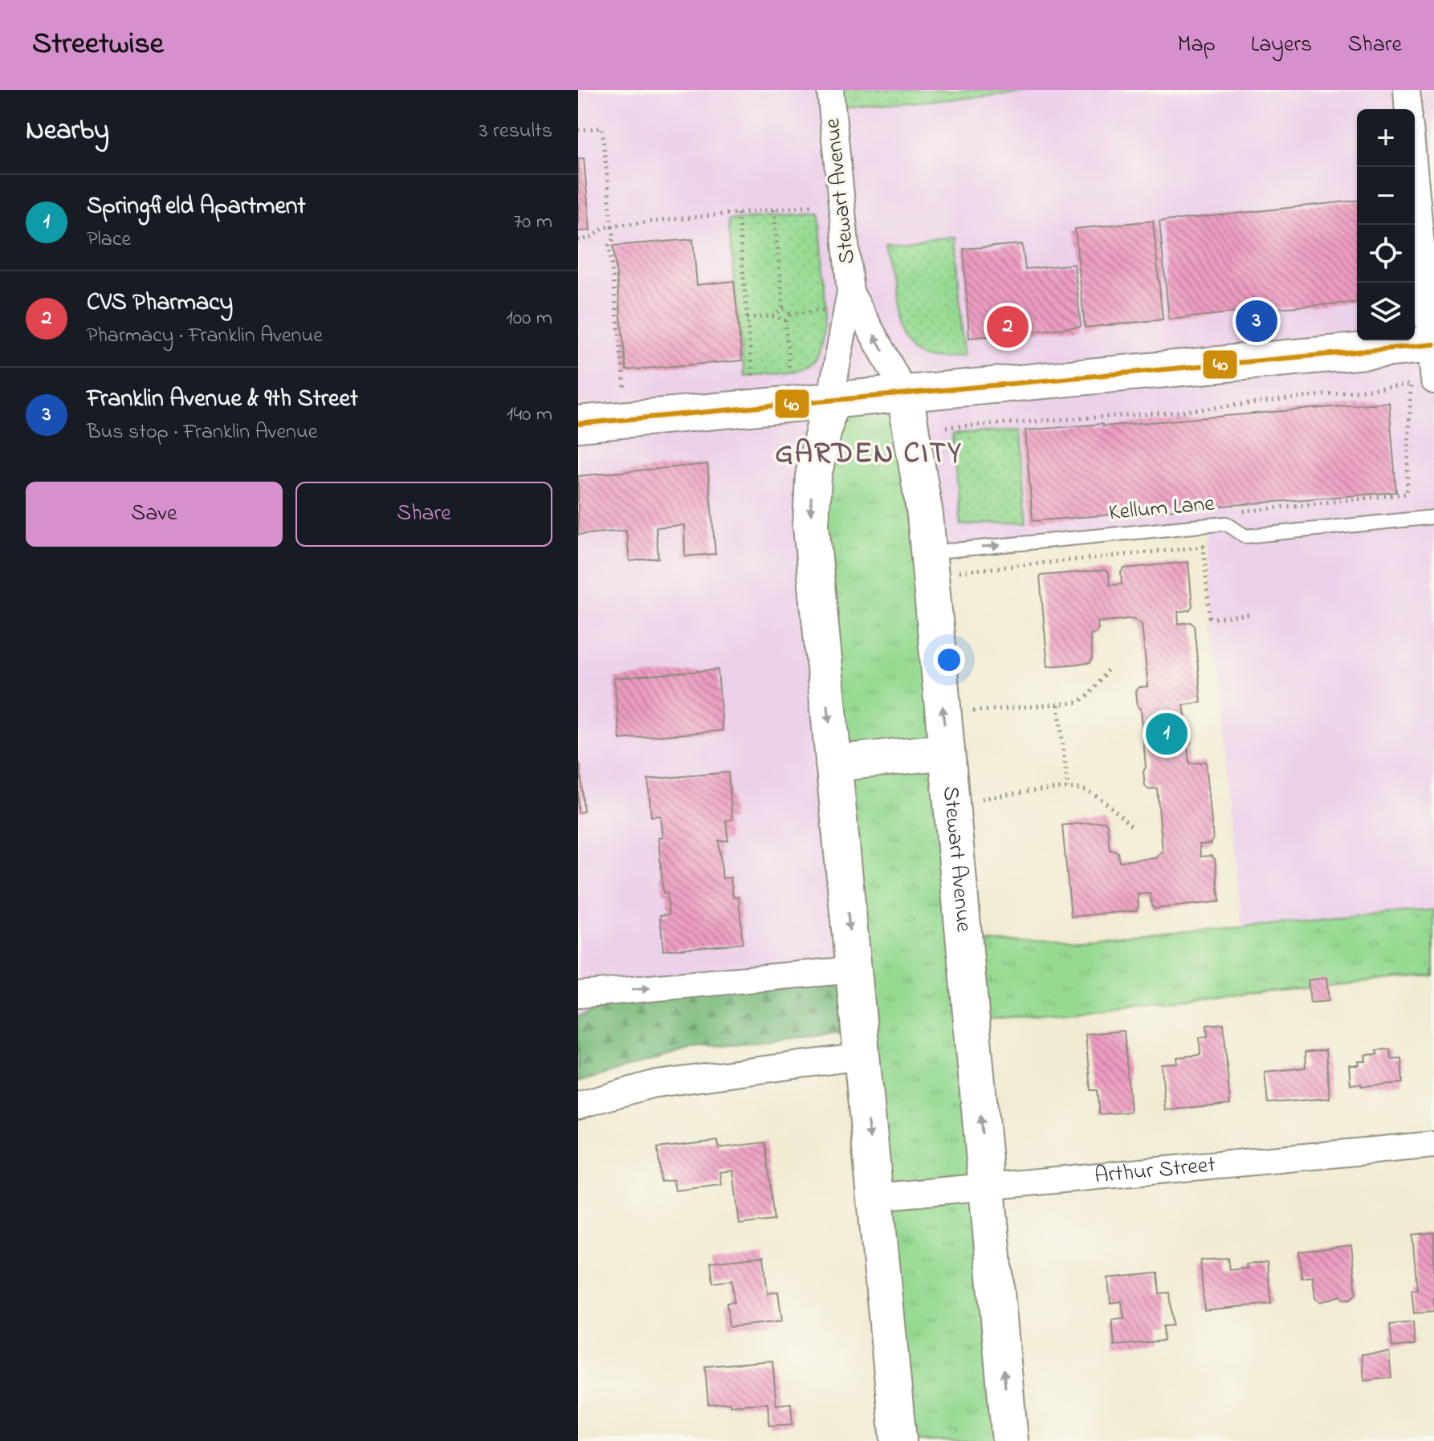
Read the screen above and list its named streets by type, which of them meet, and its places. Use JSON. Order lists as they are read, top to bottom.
{
  "streets": {
    "main road": ["Stewart Avenue"],
    "street": ["Arthur Street"],
    "lane": ["Kellum Lane"]
  },
  "crossings": [
    ["Stewart Avenue", "Kellum Lane"],
    ["Stewart Avenue", "Arthur Street"]
  ],
  "one_way": ["Kellum Lane"],
  "districts": ["GARDEN CITY"],
  "lines": ["transit line 40"],
  "page": {
    "header": "Streetwise",
    "nav": ["Map", "Layers", "Share"],
    "heading": ["Nearby", "3 results"],
    "map_buttons": ["+", "−"],
    "list": [
      {
        "mark": "1",
        "name": "Springfield Apartment",
        "note": "Place",
        "value": "70 m"
      },
      {
        "mark": "2",
        "name": "CVS Pharmacy",
        "note": "Pharmacy · Franklin Avenue",
        "value": "100 m"
      },
      {
        "mark": "3",
        "name": "Franklin Avenue & 9th Street",
        "note": "Bus stop · Franklin Avenue",
        "value": "140 m"
      }
    ],
    "pins": ["3", "2", "1"],
    "buttons": ["Save", "Share"]
  }
}
